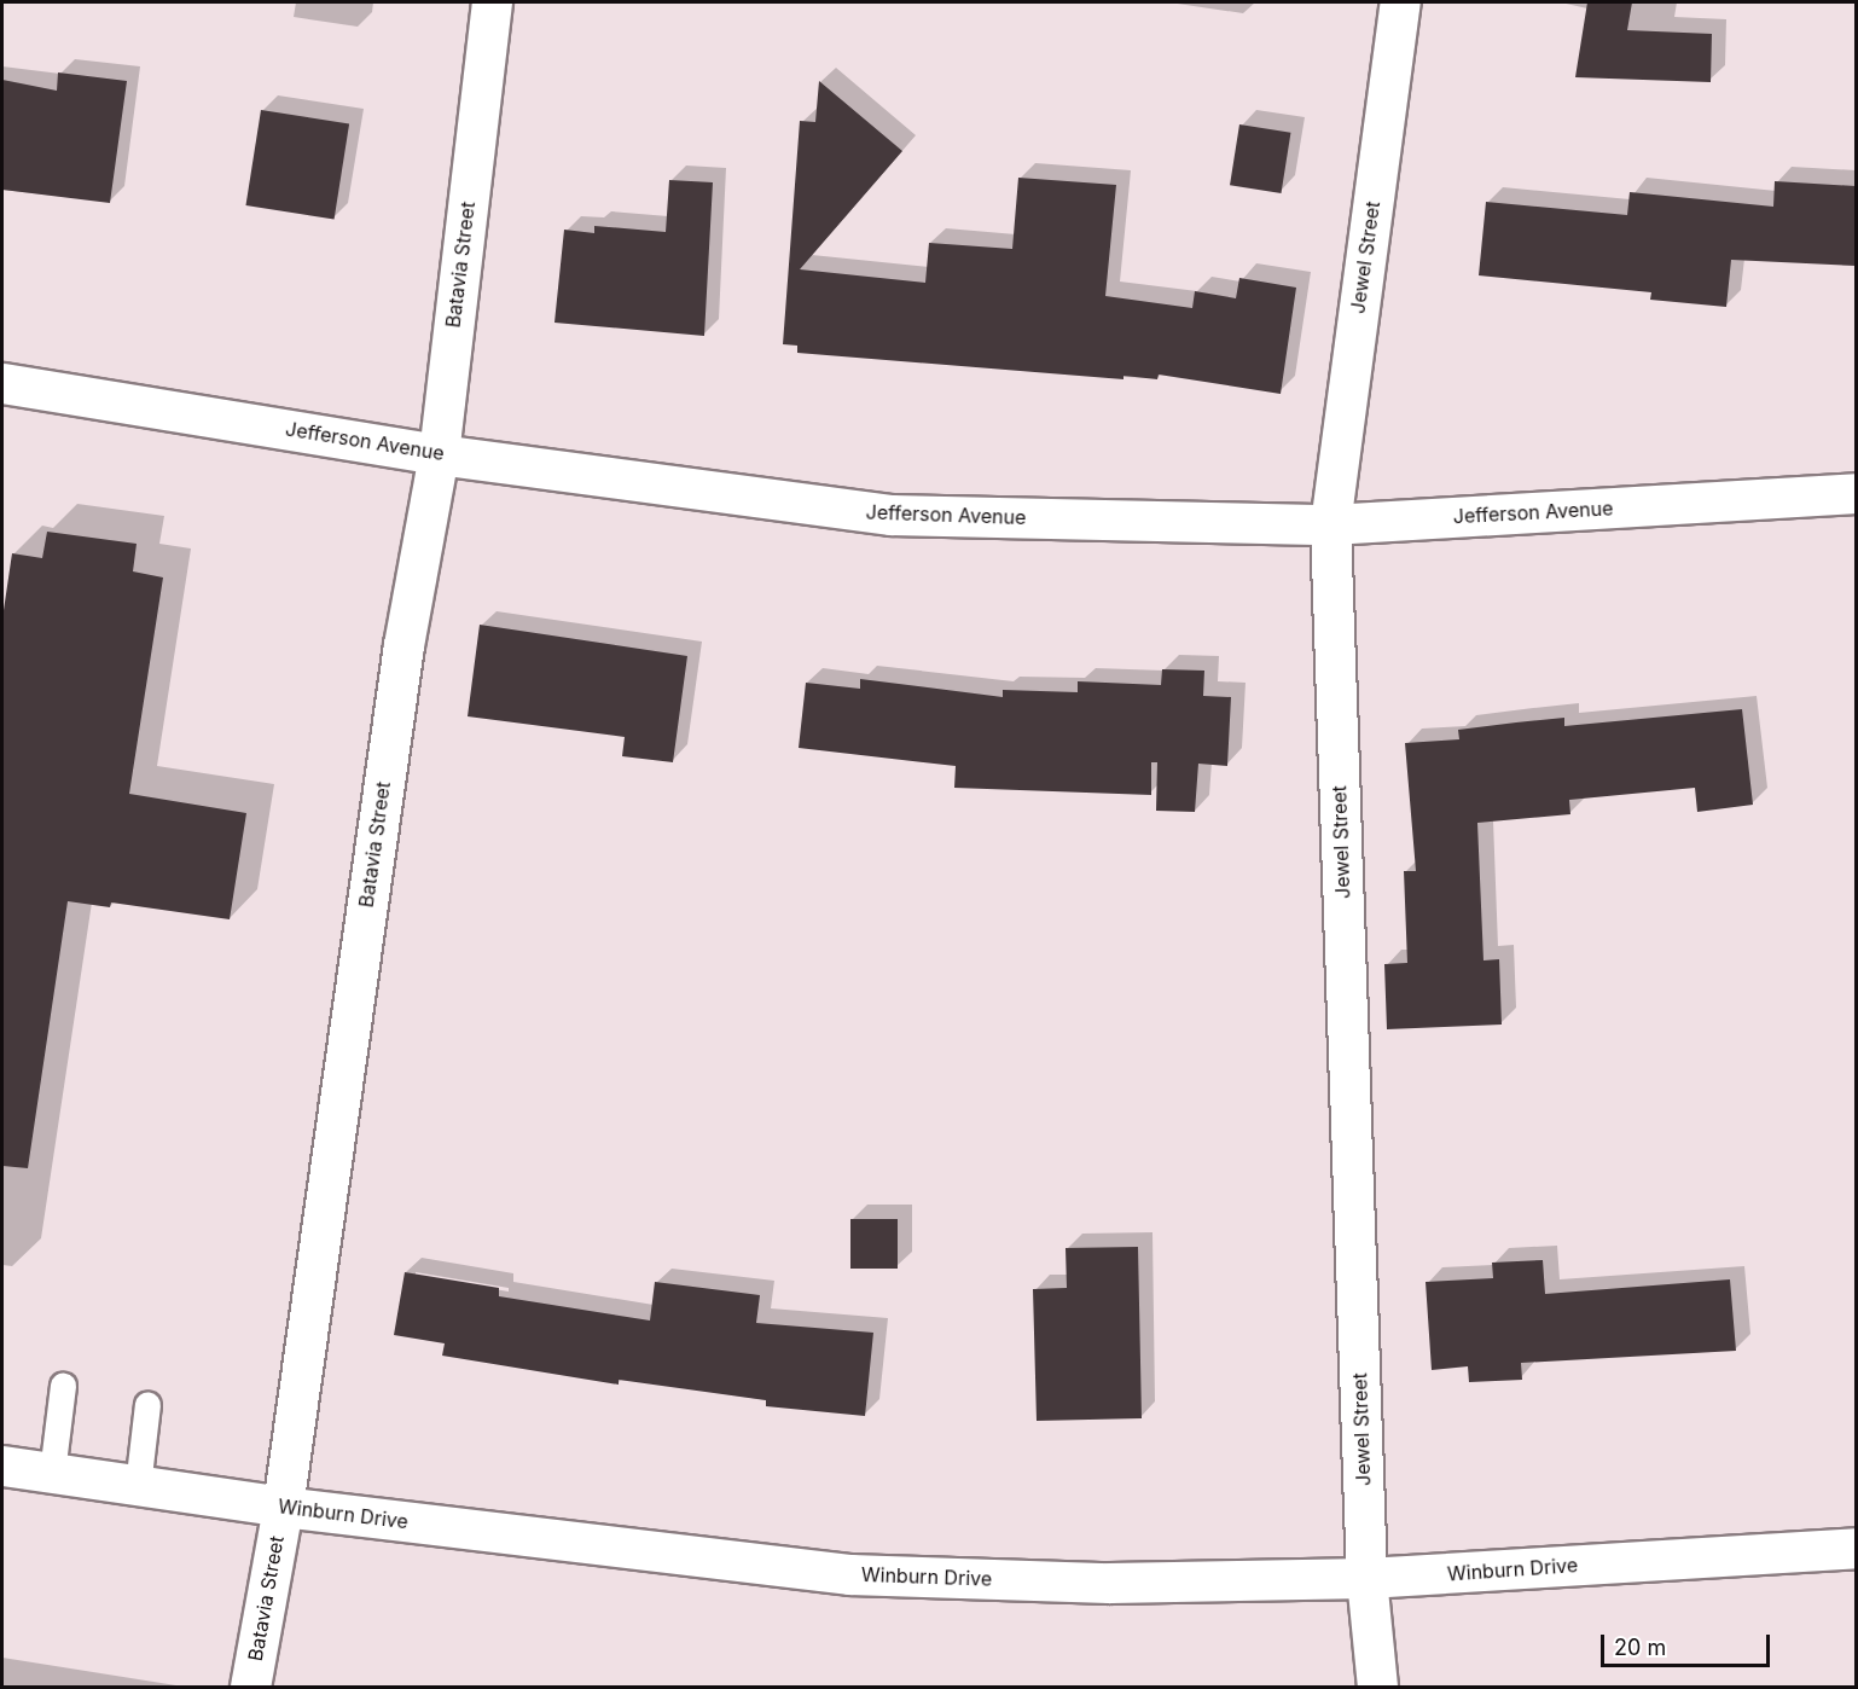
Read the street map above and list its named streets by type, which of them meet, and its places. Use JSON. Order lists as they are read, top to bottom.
{
  "streets": {
    "street": [
      "Jewel Street",
      "Batavia Street",
      "Jefferson Avenue",
      "Winburn Drive"
    ]
  },
  "crossings": [
    ["Jewel Street", "Jefferson Avenue"],
    ["Jewel Street", "Winburn Drive"],
    ["Batavia Street", "Jefferson Avenue"],
    ["Batavia Street", "Winburn Drive"]
  ],
  "scale_bar": "20 m"
}
